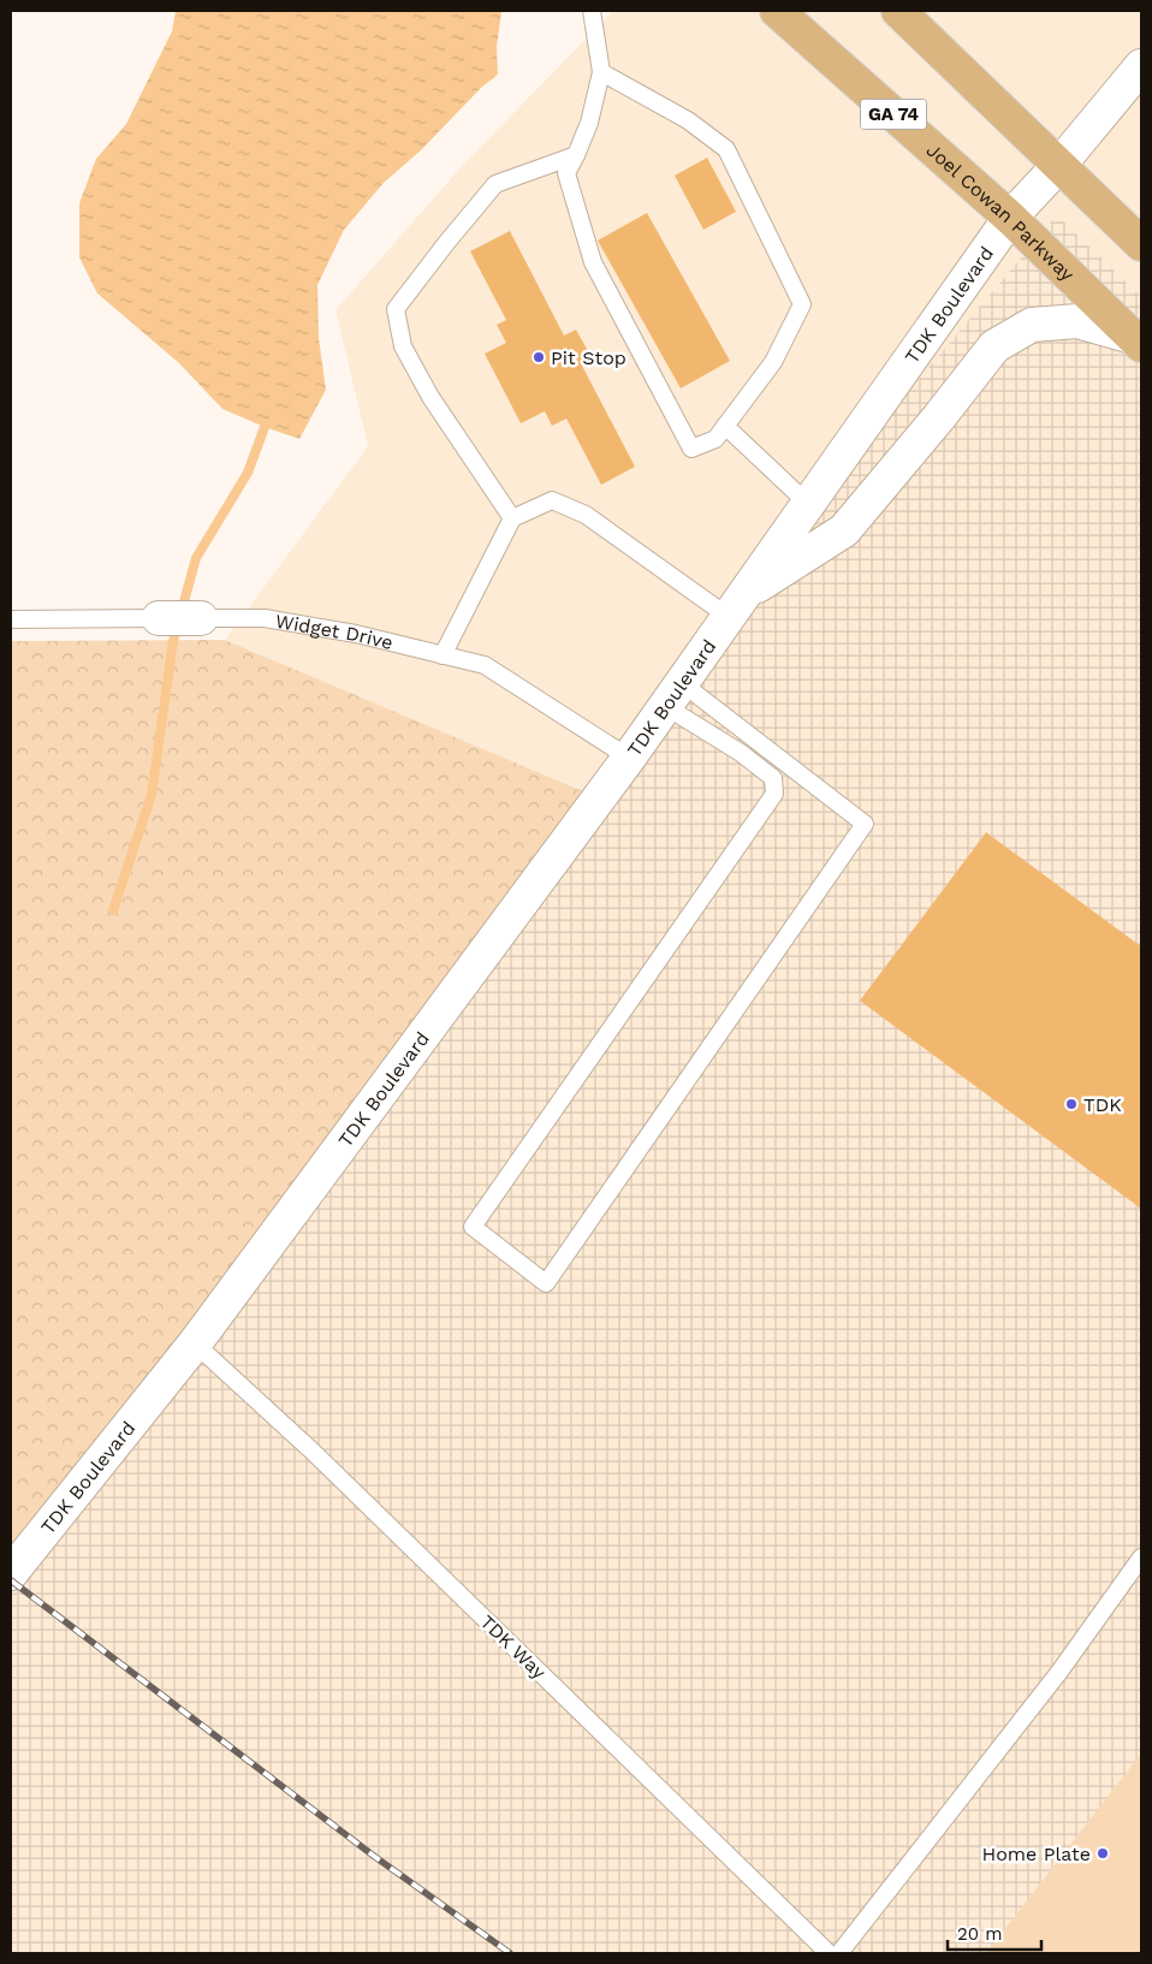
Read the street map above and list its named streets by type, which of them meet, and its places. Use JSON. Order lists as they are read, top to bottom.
{
  "streets": {
    "main road": ["GA 74", "Joel Cowan Parkway"],
    "street": ["TDK Boulevard", "Widget Drive"],
    "lane": ["TDK Way"]
  },
  "crossings": [
    ["Joel Cowan Parkway", "TDK Boulevard"],
    ["TDK Boulevard", "Widget Drive"],
    ["TDK Boulevard", "TDK Way"]
  ],
  "places": ["Pit Stop", "TDK", "Home Plate"],
  "scale_bar": "20 m"
}
